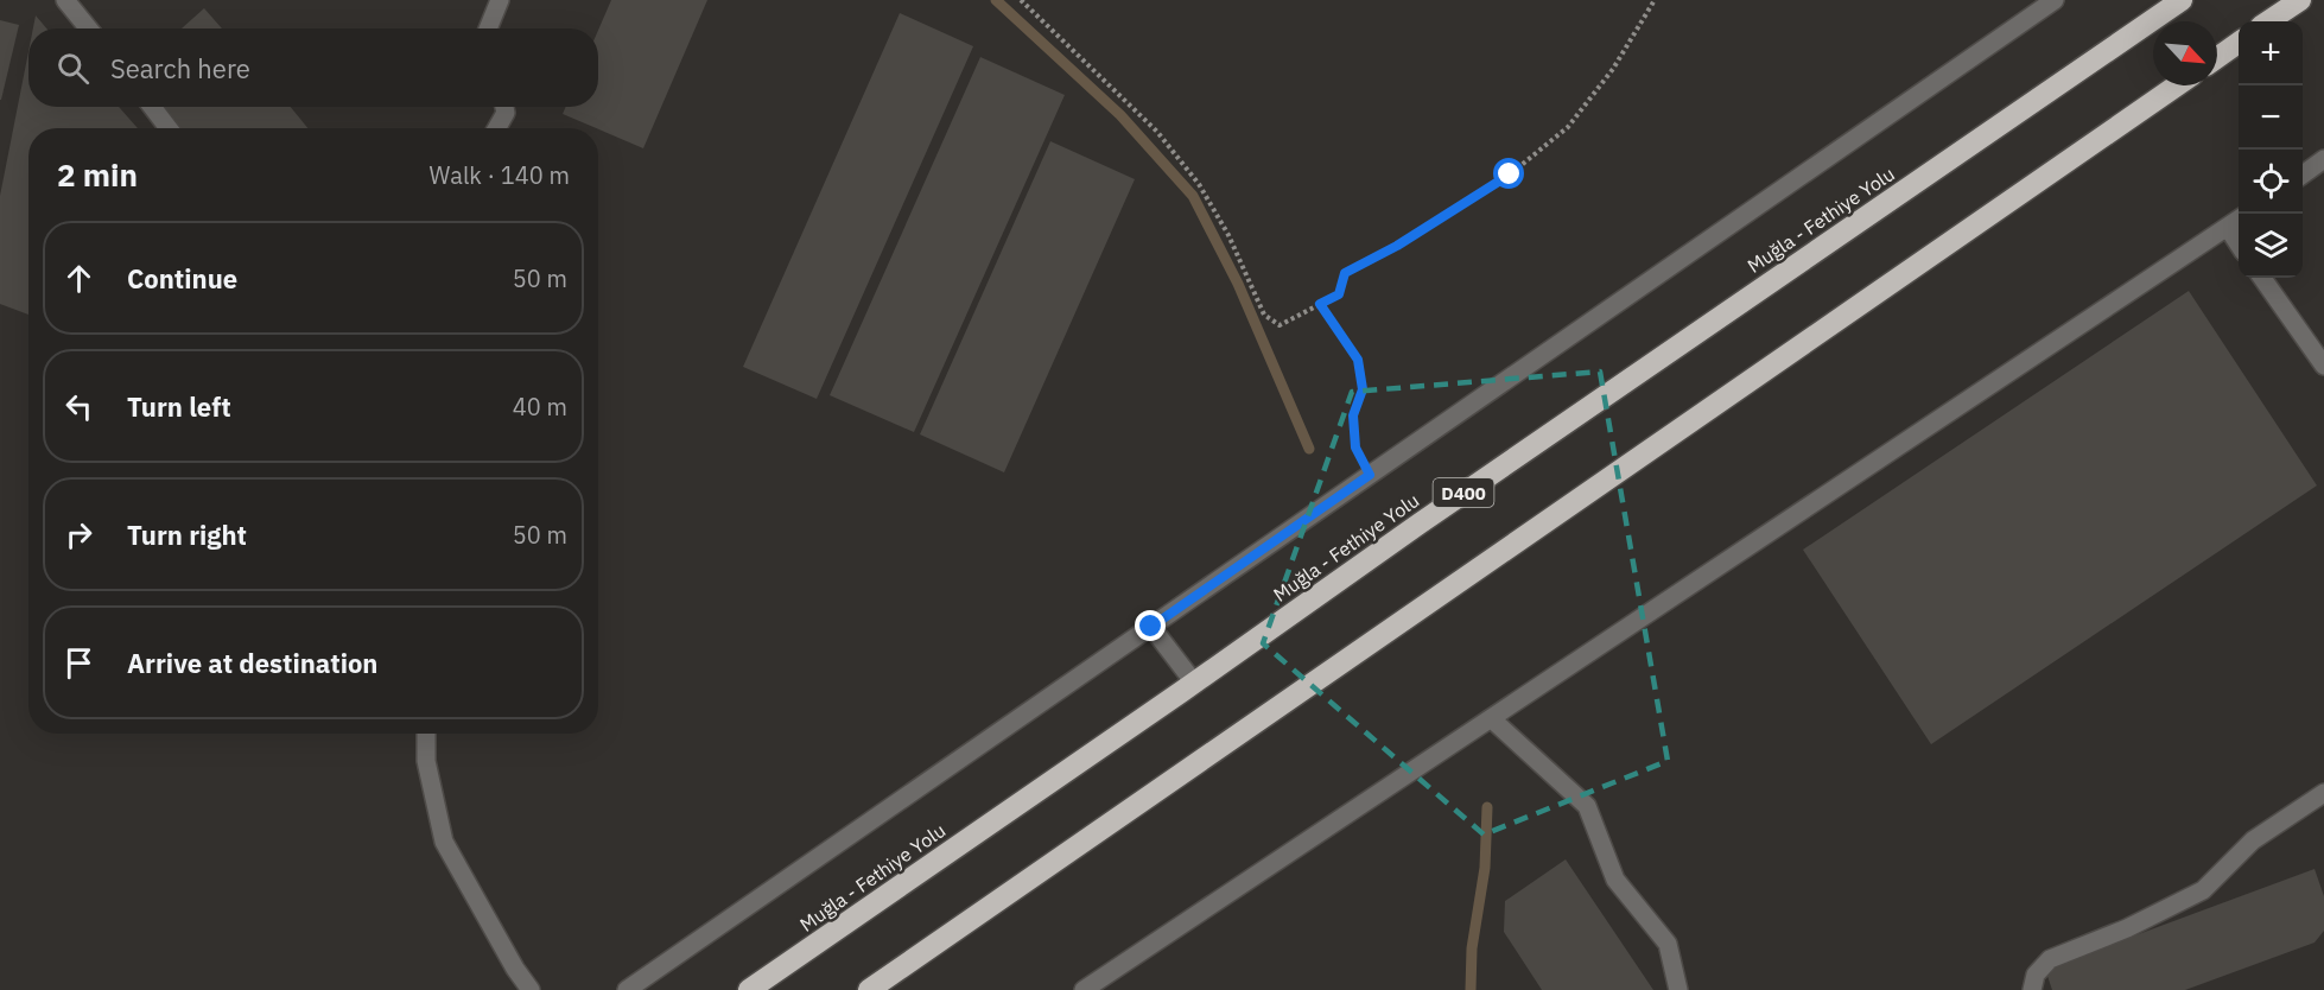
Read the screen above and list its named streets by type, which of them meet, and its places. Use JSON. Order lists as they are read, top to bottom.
{
  "streets": {
    "highway": ["Muğla - Fethiye Yolu", "D400"]
  },
  "north": "bottom right",
  "page": {
    "map_buttons": ["+", "−"],
    "search": "Search here",
    "heading": ["2 min", "Walk · 140 m"],
    "list": [
      ["Continue", "50 m"],
      ["Turn left", "40 m"],
      ["Turn right", "50 m"],
      "Arrive at destination"
    ]
  }
}
